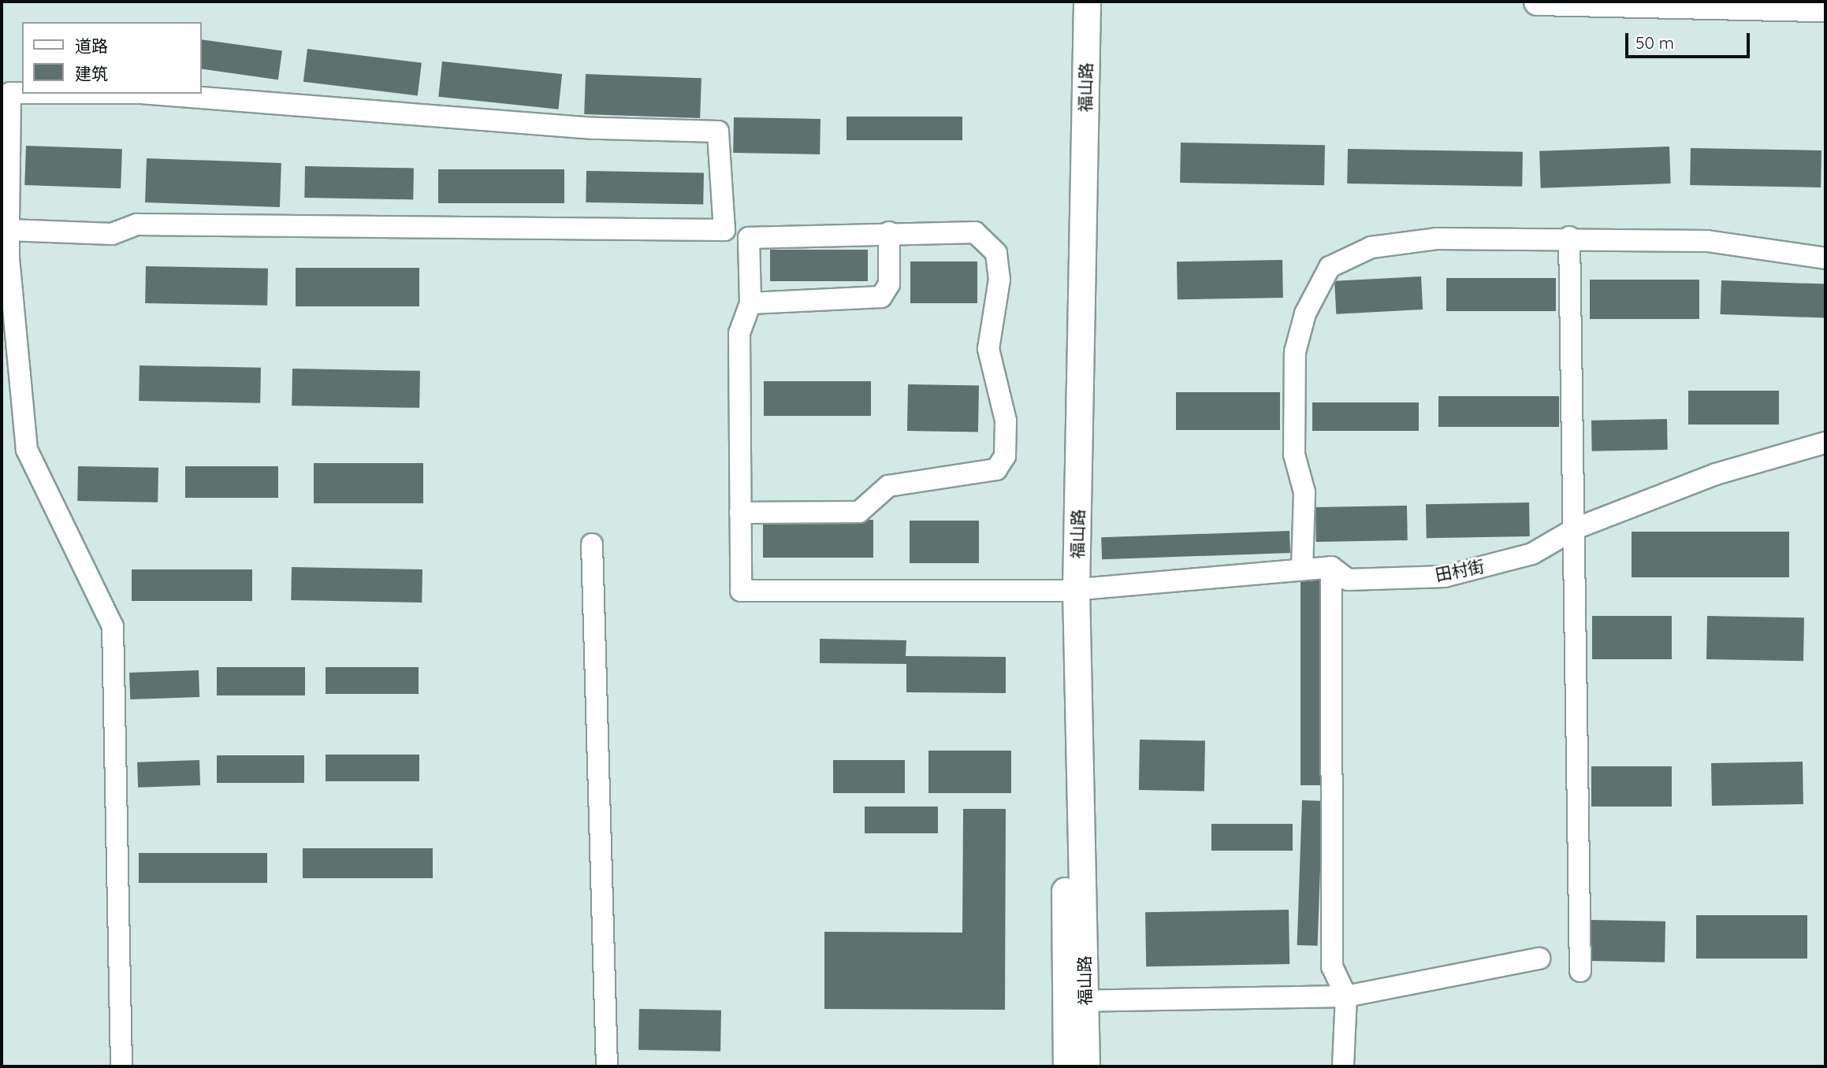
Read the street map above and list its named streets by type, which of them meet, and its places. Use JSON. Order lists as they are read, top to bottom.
{
  "streets": {
    "main road": ["福山路"],
    "street": ["田村街"]
  },
  "legend": ["道路", "建筑"],
  "scale_bar": "50 m"
}
